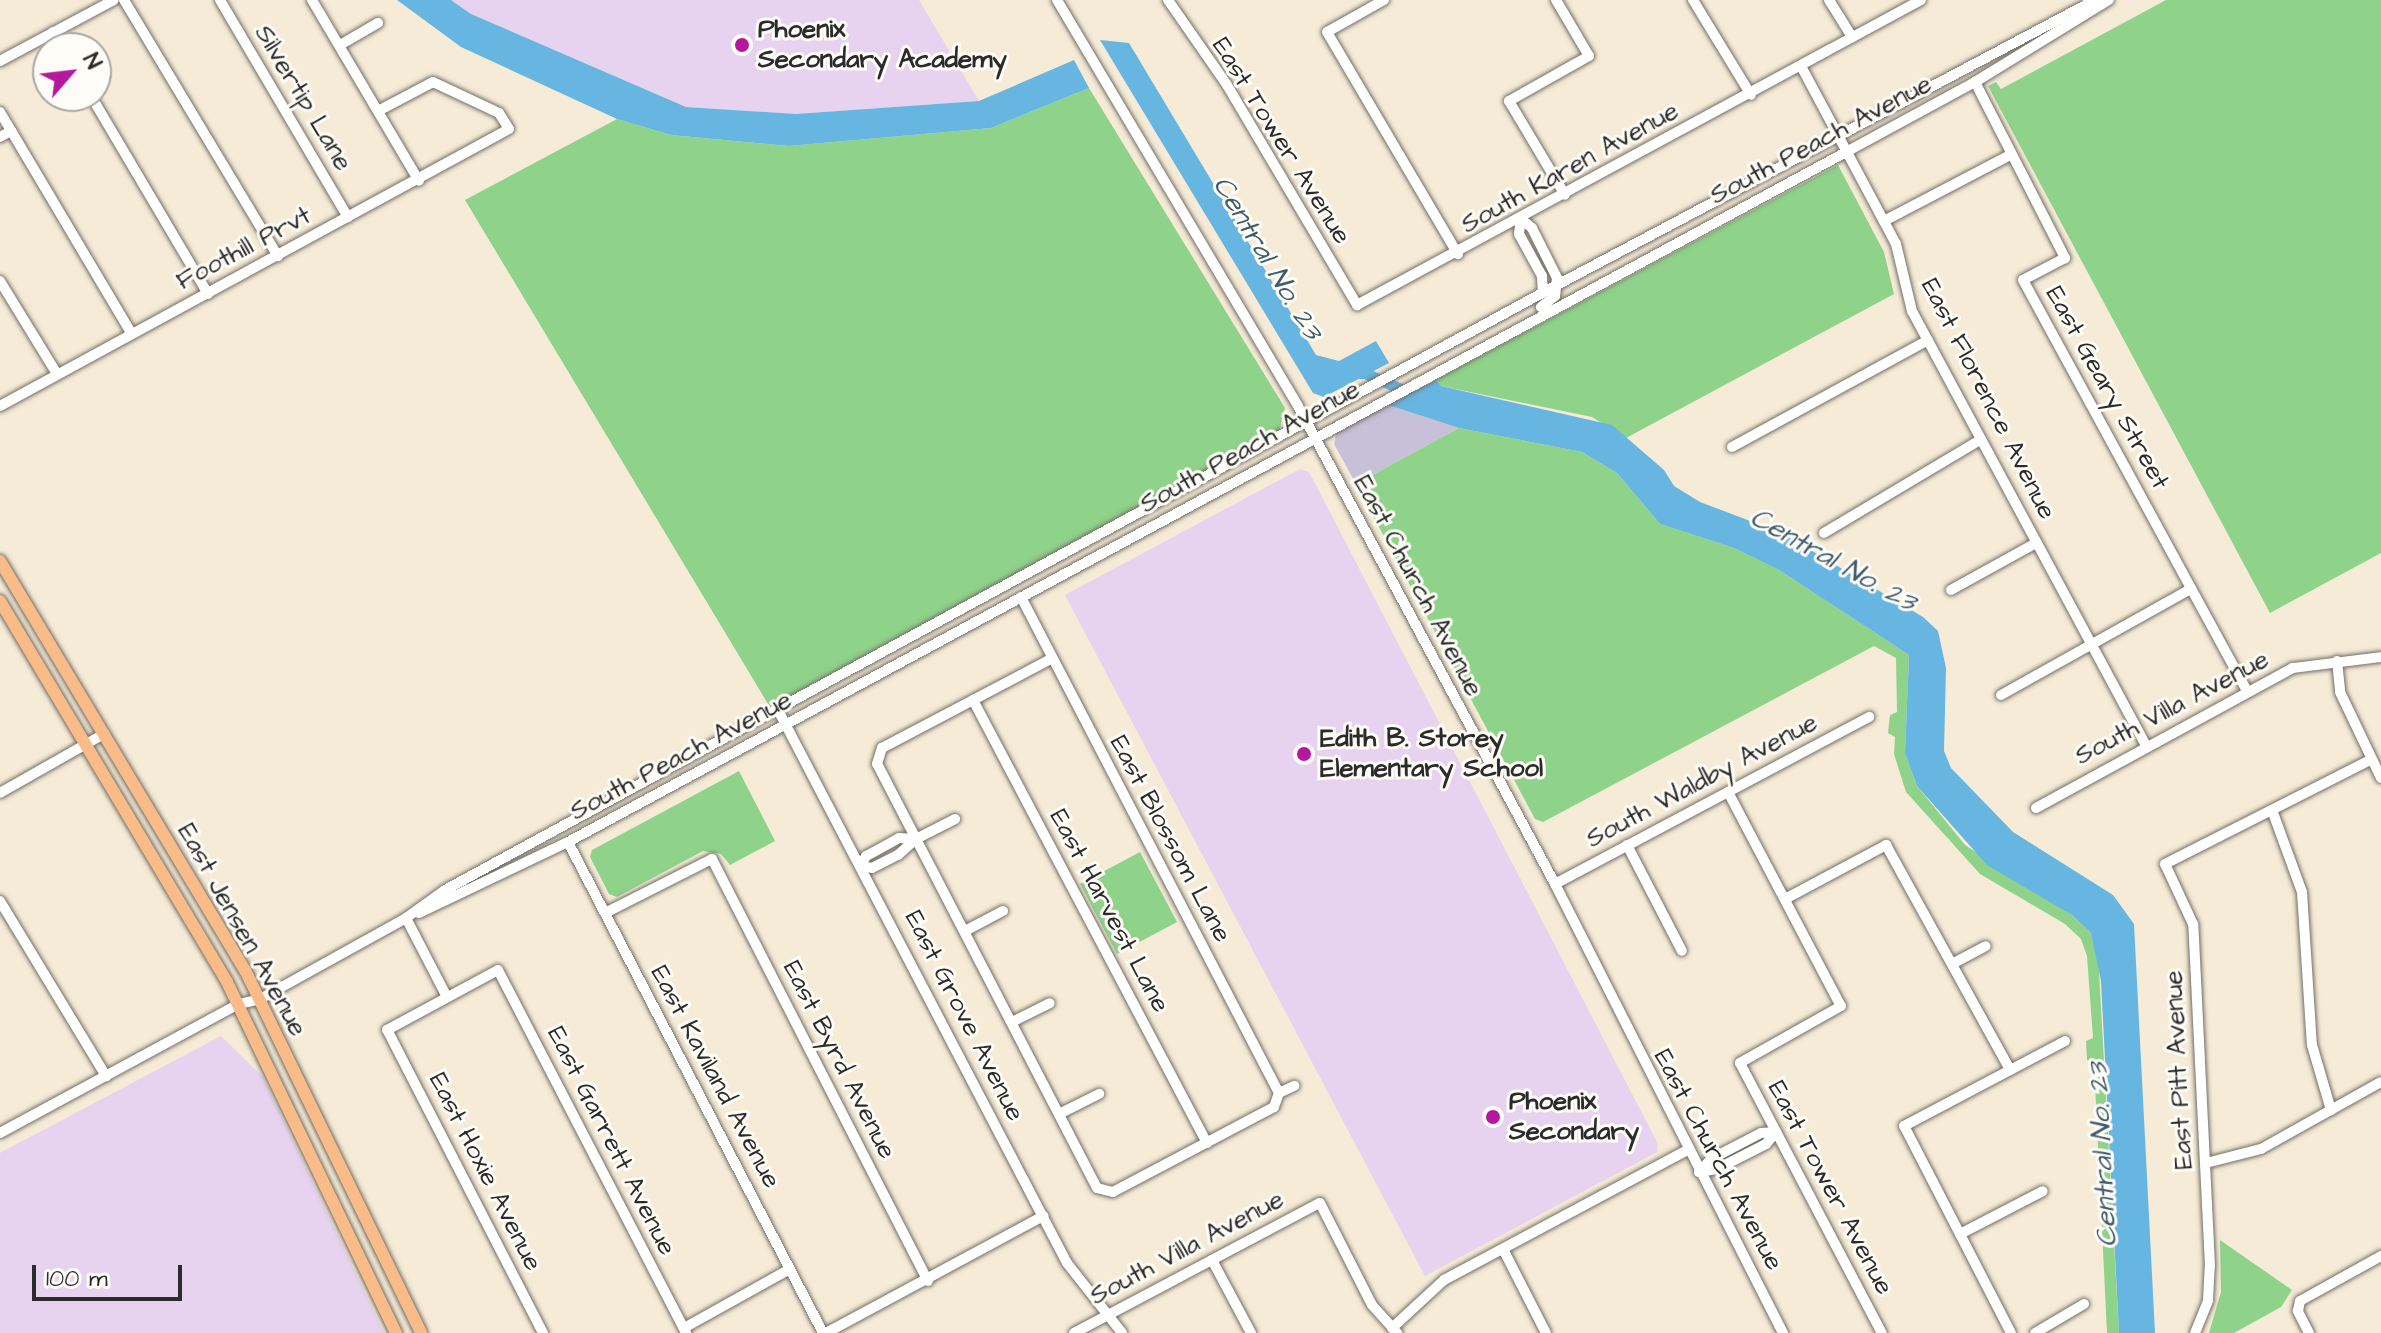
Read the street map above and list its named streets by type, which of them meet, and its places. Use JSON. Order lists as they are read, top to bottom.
{
  "streets": {
    "main road": ["East Jensen Avenue"],
    "street": [
      "Silvertip Lane",
      "South Peach Avenue",
      "East Tower Avenue",
      "South Karen Avenue",
      "Foothill Prvt",
      "East Geary Street",
      "East Florence Avenue",
      "East Church Avenue",
      "South Villa Avenue",
      "South Waldby Avenue",
      "East Blossom Lane",
      "East Harvest Lane",
      "East Grove Avenue",
      "East Byrd Avenue",
      "East Pitt Avenue",
      "East Kaviland Avenue",
      "East Garrett Avenue",
      "East Hoxie Avenue"
    ]
  },
  "crossings": [
    ["Silvertip Lane", "Foothill Prvt"],
    ["South Peach Avenue", "East Geary Street"],
    ["South Peach Avenue", "East Florence Avenue"],
    ["South Peach Avenue", "East Church Avenue"],
    ["South Peach Avenue", "East Blossom Lane"],
    ["South Peach Avenue", "East Jensen Avenue"],
    ["South Peach Avenue", "East Grove Avenue"],
    ["South Peach Avenue", "East Kaviland Avenue"],
    ["East Tower Avenue", "South Karen Avenue"],
    ["South Karen Avenue", "East Florence Avenue"],
    ["East Geary Street", "South Villa Avenue"],
    ["East Florence Avenue", "South Villa Avenue"],
    ["East Church Avenue", "South Waldby Avenue"],
    ["South Villa Avenue", "East Grove Avenue"],
    ["East Byrd Avenue", "East Kaviland Avenue"],
    ["East Garrett Avenue", "East Hoxie Avenue"]
  ],
  "water": ["Central No. 23"],
  "places": ["Phoenix Secondary Academy", "Edith B. Storey Elementary School", "Phoenix Secondary"],
  "scale_bar": "100 m",
  "north": "top right"
}
